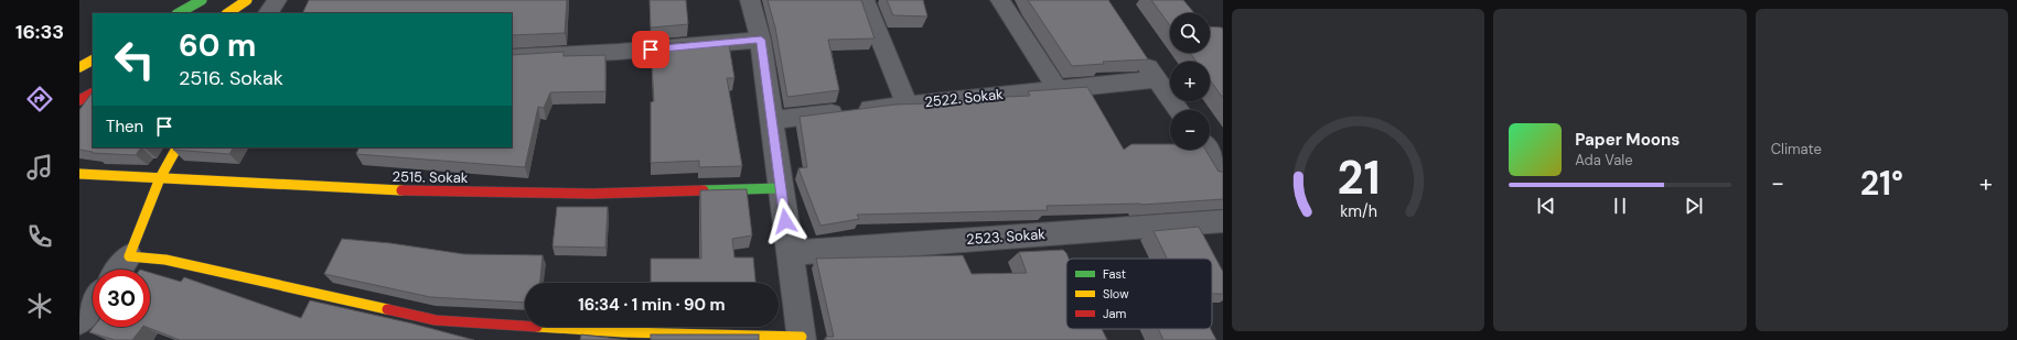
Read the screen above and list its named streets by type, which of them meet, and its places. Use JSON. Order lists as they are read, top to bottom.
{
  "streets": {
    "street": ["2522. Sokak", "2515. Sokak", "2523. Sokak"]
  },
  "legend": ["Fast", "Slow", "Jam"],
  "page": {
    "tabs": "16:33",
    "tile": "Climate",
    "map_buttons": ["+", "−"],
    "turn": ["60 m", "2516. Sokak"],
    "then": "Then",
    "song": ["Paper Moons", "Ada Vale"],
    "heat": ["−", "21°", "+"],
    "limit": "30",
    "trip": "16:34 · 1 min · 90 m",
    "gauge": ["21", "km/h"]
  }
}
